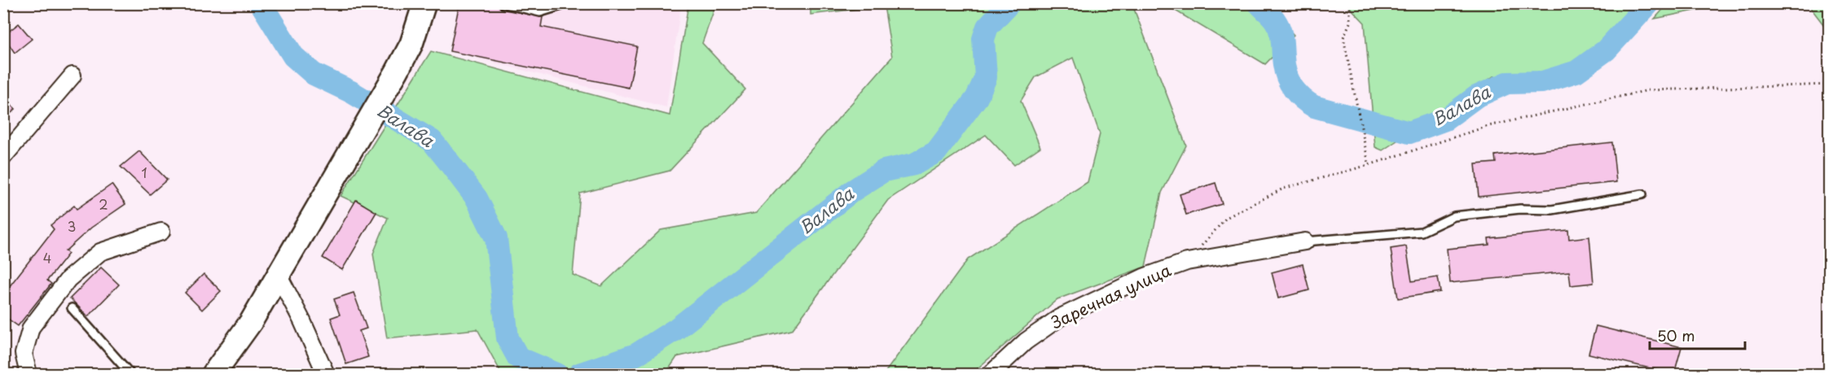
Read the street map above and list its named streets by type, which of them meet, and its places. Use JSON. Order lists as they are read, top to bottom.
{
  "streets": {
    "street": ["Заречная улица"]
  },
  "water": ["Валава"],
  "house_numbers": [
    "1",
    "2",
    "3",
    "4"
  ],
  "scale_bar": "50 m"
}
